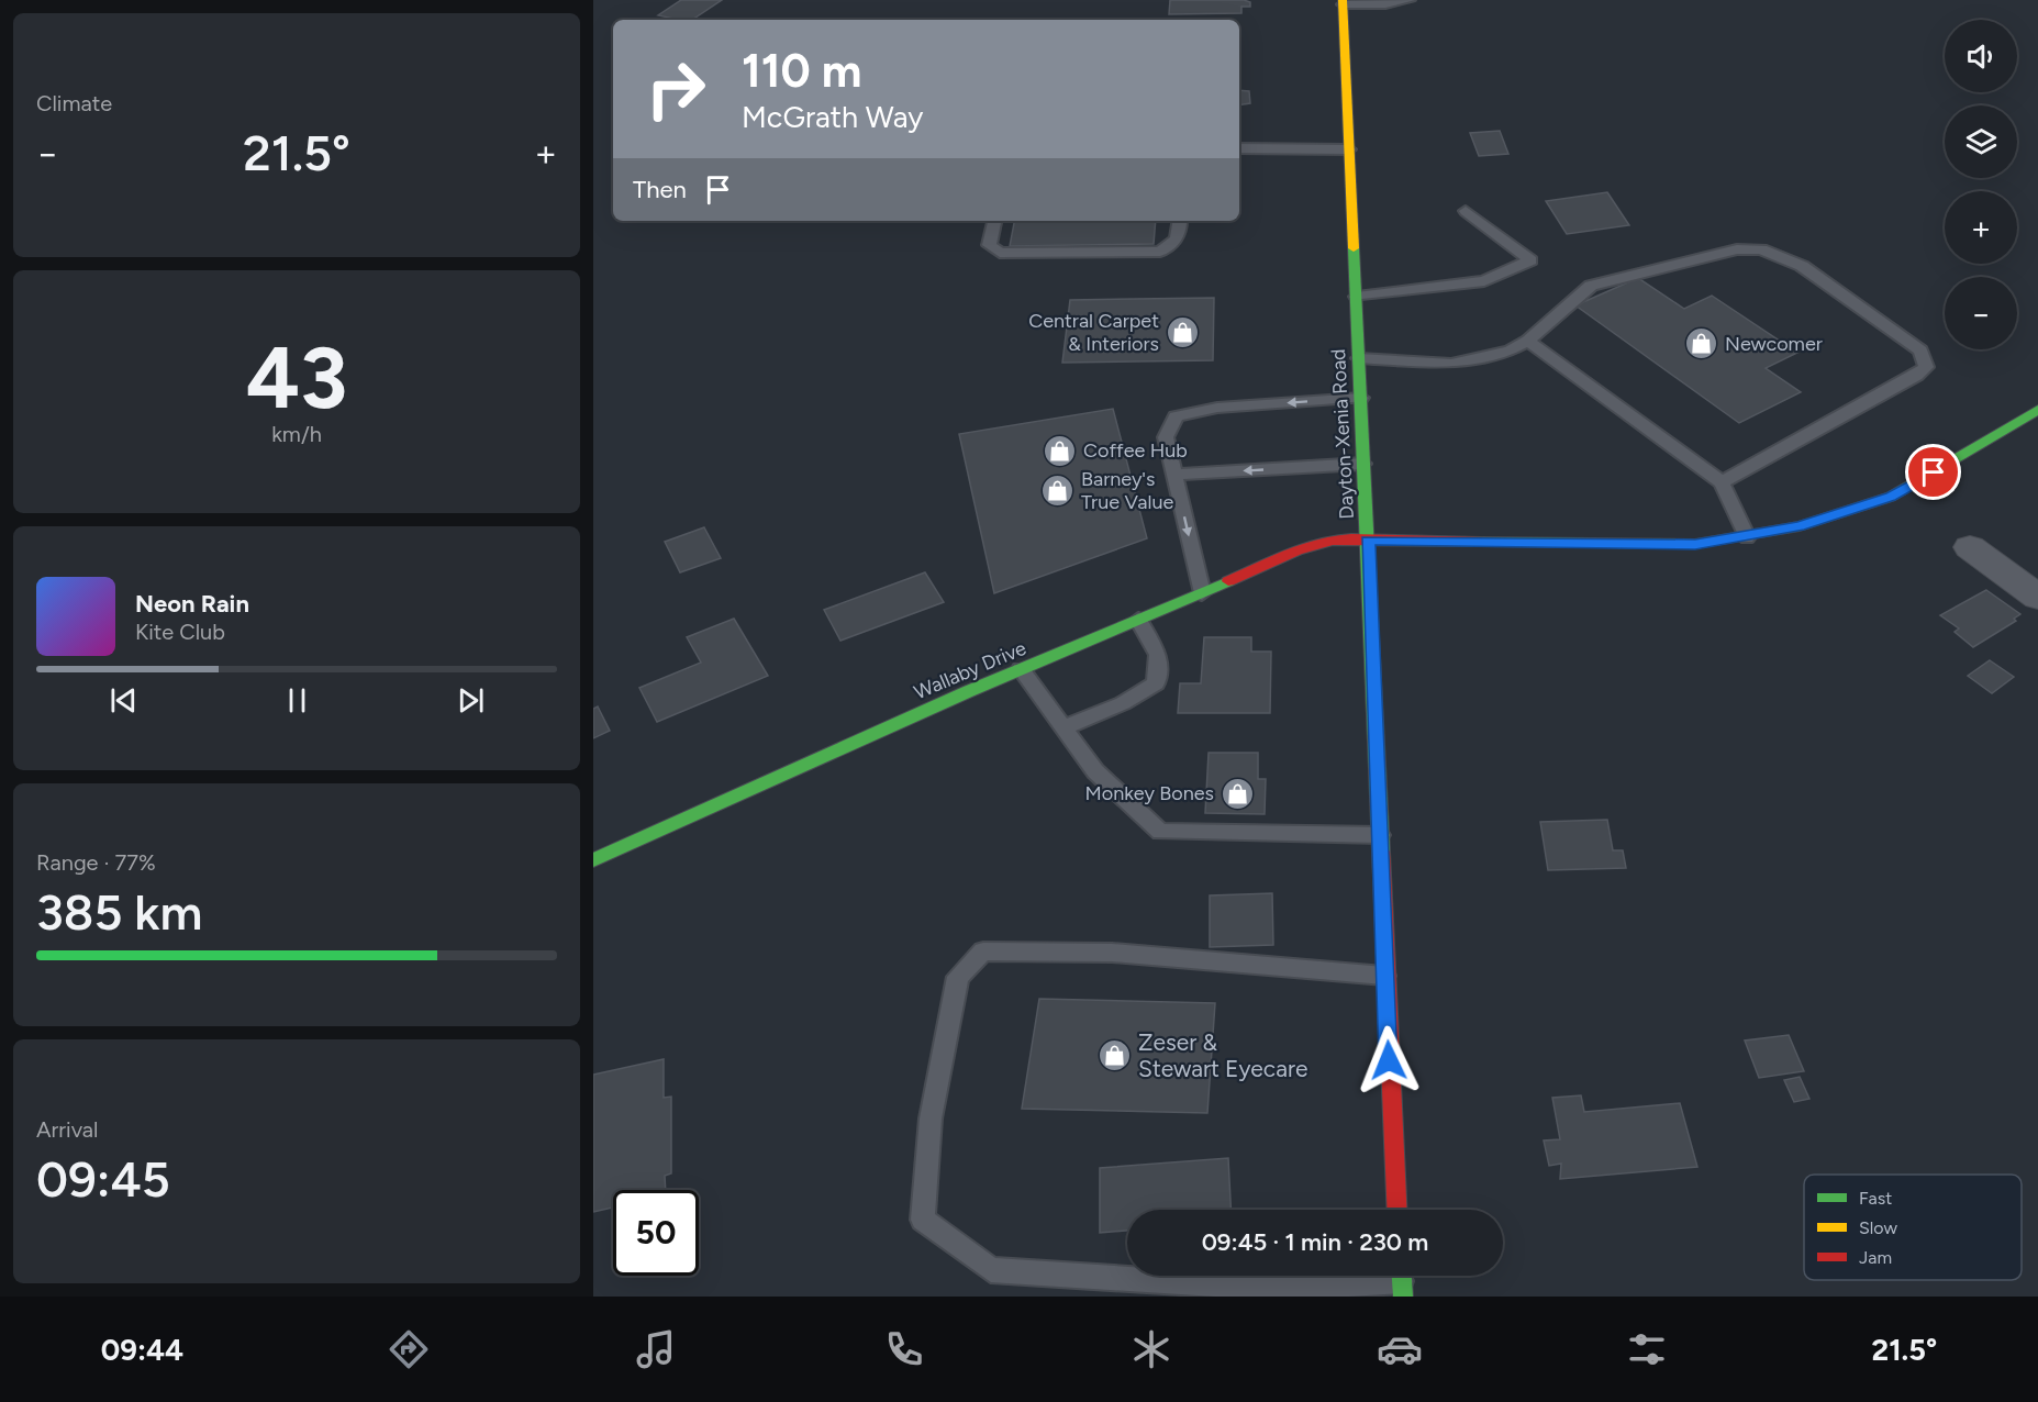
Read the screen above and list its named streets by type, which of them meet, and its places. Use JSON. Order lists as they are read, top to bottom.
{
  "streets": {
    "main road": ["Dayton-Xenia Road", "Wallaby Drive"]
  },
  "crossings": [
    ["Dayton-Xenia Road", "Wallaby Drive"]
  ],
  "places": {
    "shop": [
      "Central Carpet & Interiors",
      "Newcomer",
      "Coffee Hub",
      "Barney's True Value",
      "Monkey Bones",
      "Zeser & Stewart Eyecare"
    ]
  },
  "legend": ["Fast", "Slow", "Jam"],
  "page": {
    "tile": [
      "Climate",
      ["43", "km/h"],
      ["Range · 77%", "385 km"],
      ["Arrival", "09:45"]
    ],
    "map_buttons": ["+", "−"],
    "turn": ["110 m", "McGrath Way"],
    "heat": ["−", "21.5°", "+"],
    "then": "Then",
    "song": ["Neon Rain", "Kite Club"],
    "limit": "50",
    "trip": "09:45 · 1 min · 230 m",
    "tabs": ["09:44", "21.5°"]
  }
}
